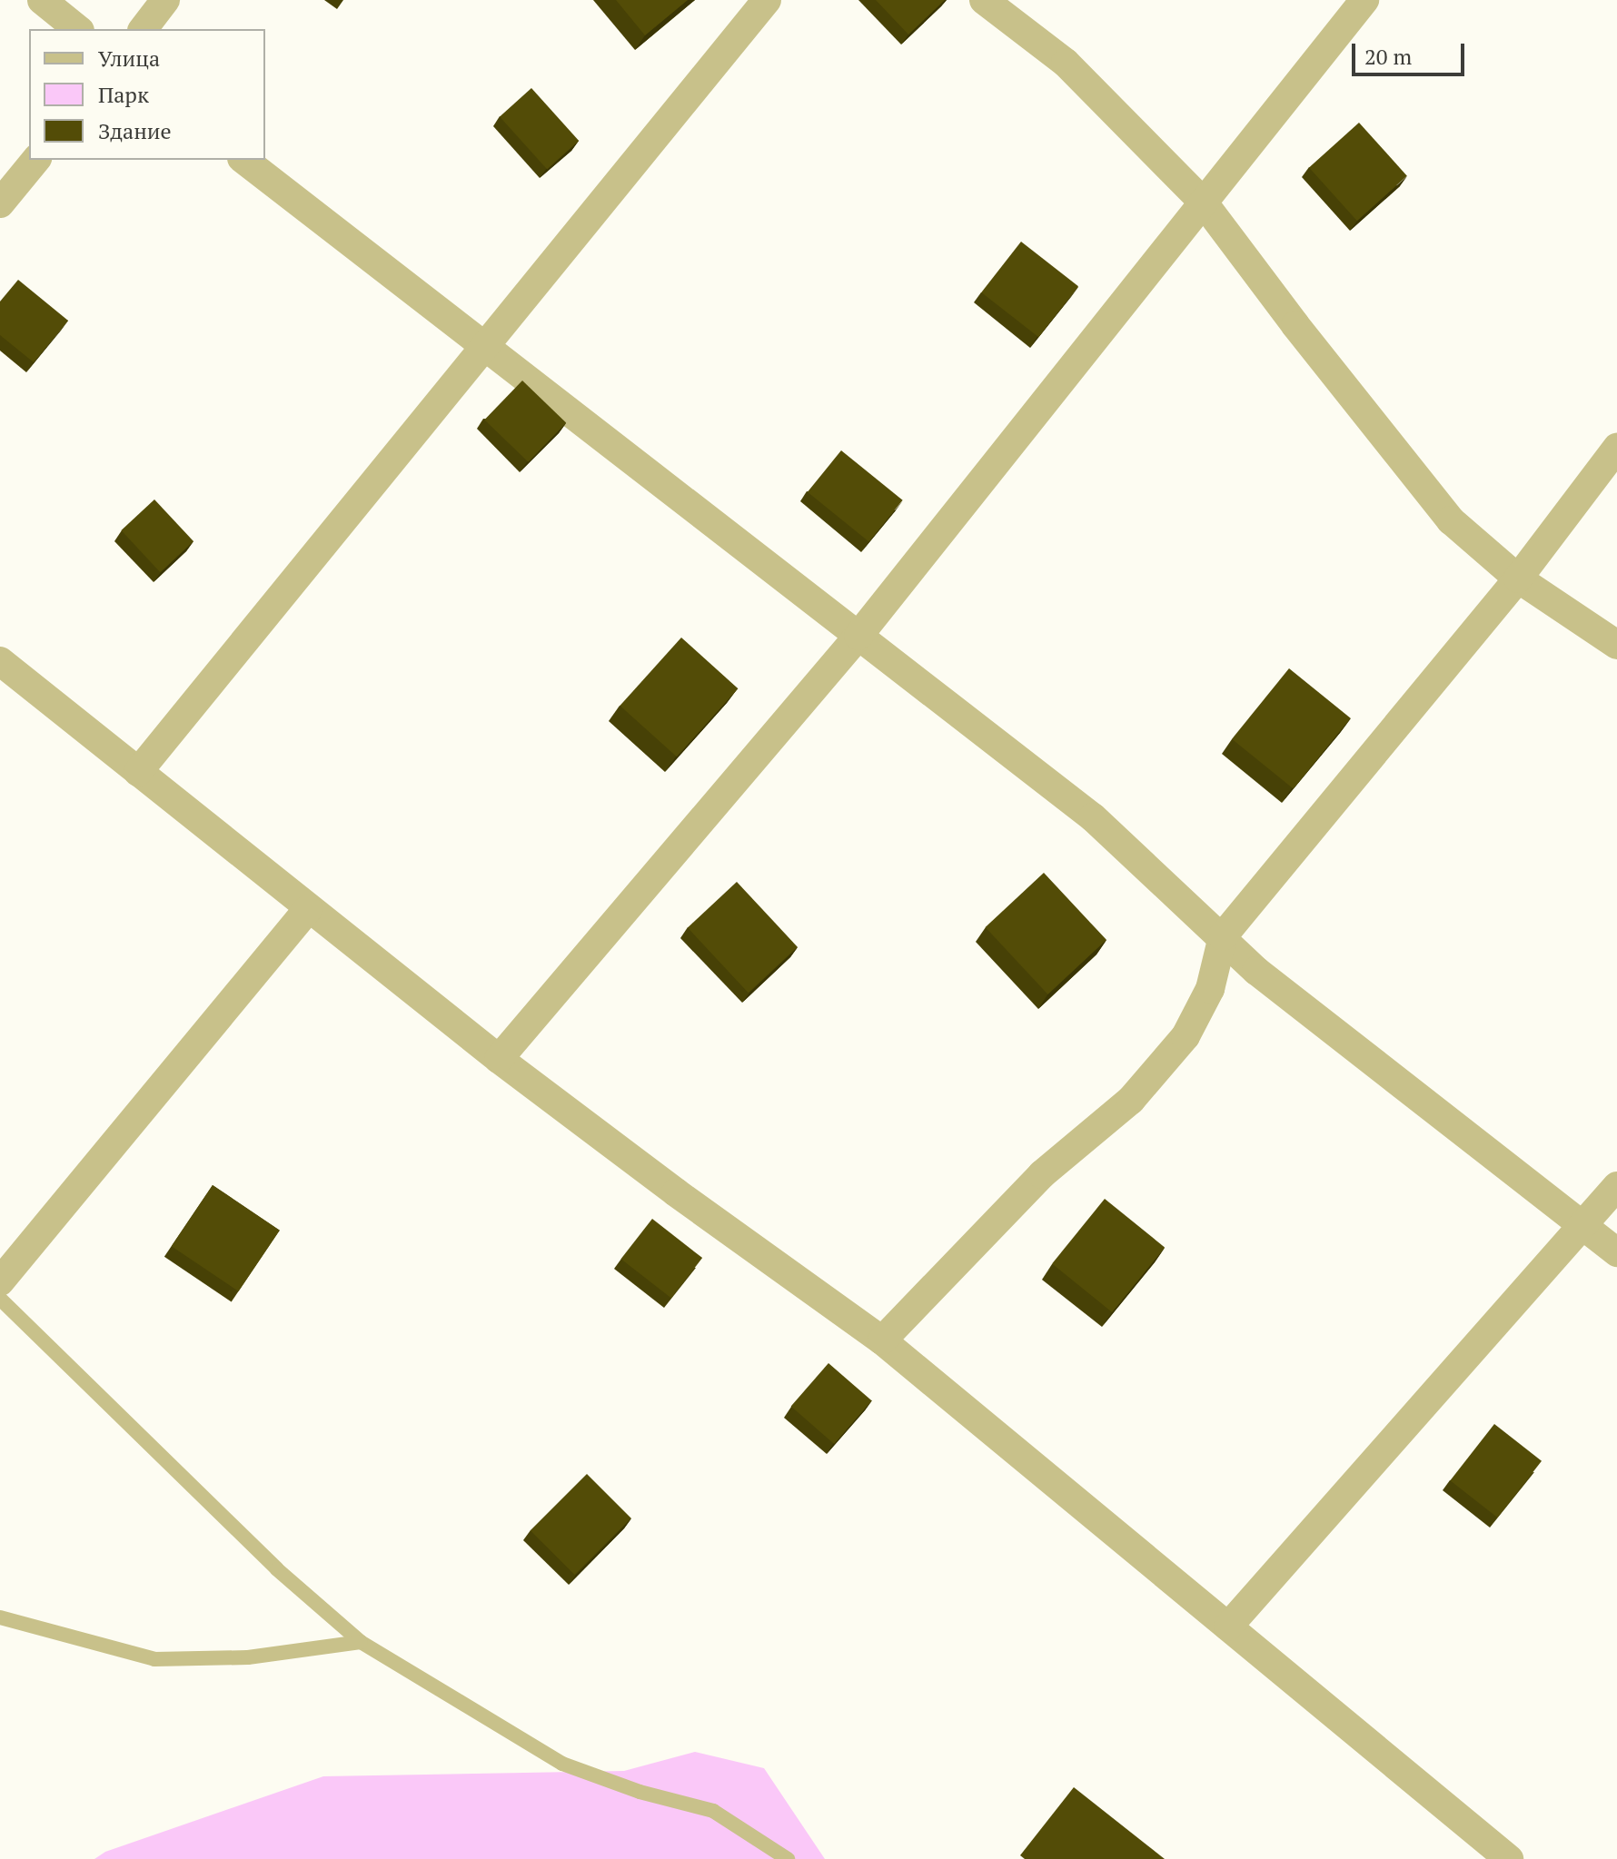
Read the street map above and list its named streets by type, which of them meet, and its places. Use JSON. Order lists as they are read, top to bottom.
{
  "legend": ["Улица", "Парк", "Здание"],
  "scale_bar": "20 m"
}
